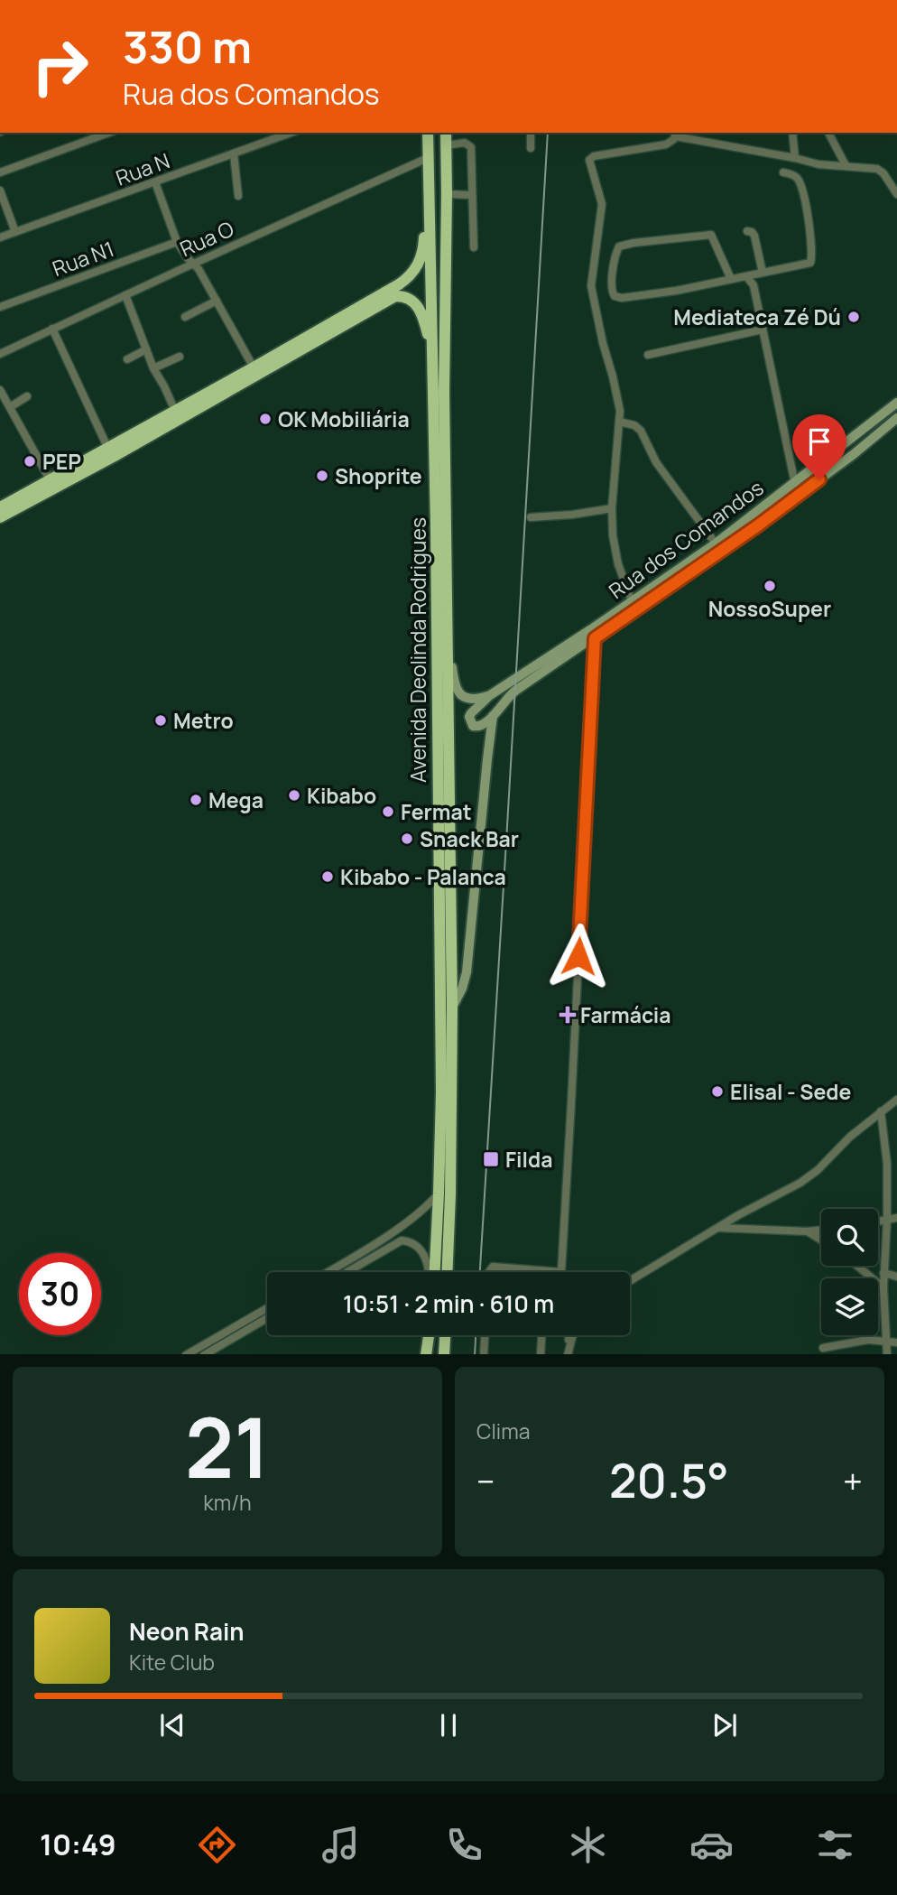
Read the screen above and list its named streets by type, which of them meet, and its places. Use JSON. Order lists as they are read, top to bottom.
{
  "streets": {
    "highway": ["Avenida Deolinda Rodrigues"],
    "main road": ["Rua dos Comandos"],
    "street": ["Rua N", "Rua O", "Rua N1"]
  },
  "crossings": [
    ["Rua O", "Avenida Deolinda Rodrigues"]
  ],
  "places": {
    "other": [
      "Mediateca Zé Dú",
      "OK Mobiliária",
      "PEP",
      "Shoprite",
      "NossoSuper",
      "Metro",
      "Kibabo",
      "Mega",
      "Fermat",
      "Snack Bar",
      "Kibabo - Palanca",
      "Elisal - Sede"
    ],
    "health": ["Farmácia"],
    "transit": ["Filda"]
  },
  "page": {
    "turn": ["330 m", "Rua dos Comandos"],
    "limit": "30",
    "trip": "10:51 · 2 min · 610 m",
    "tile": [
      ["21", "km/h"],
      "Clima"
    ],
    "heat": ["−", "20.5°", "+"],
    "song": ["Neon Rain", "Kite Club"],
    "tabs": "10:49"
  }
}
